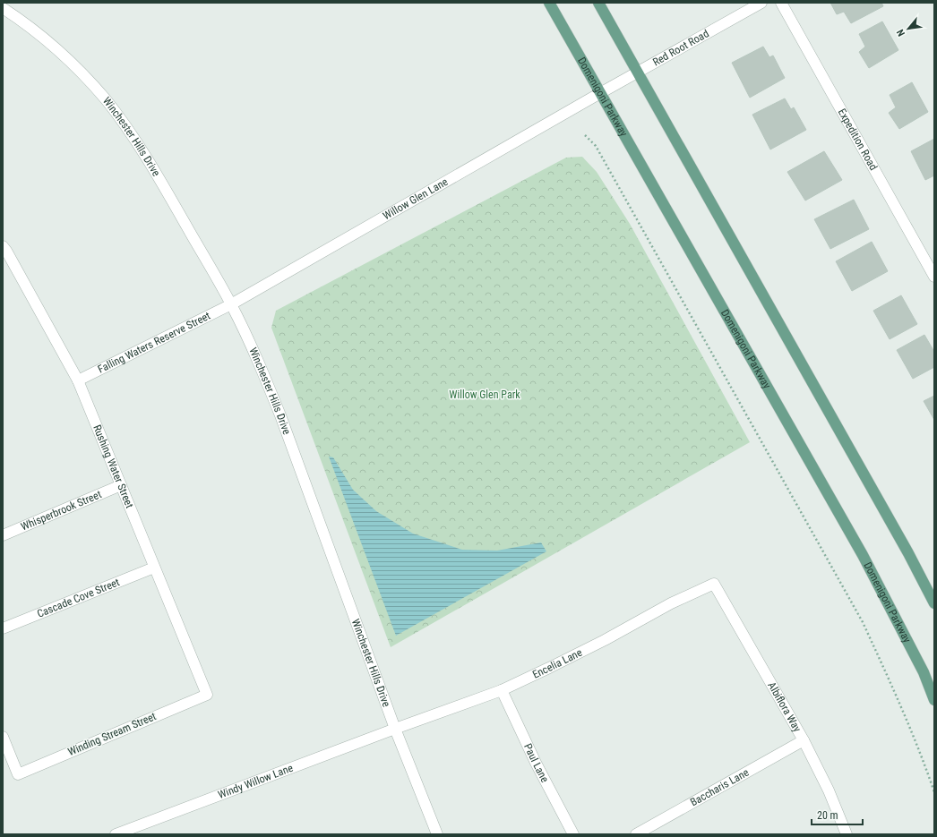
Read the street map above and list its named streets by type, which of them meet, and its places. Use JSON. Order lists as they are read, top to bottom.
{
  "streets": {
    "main road": ["Domenigoni Parkway"],
    "street": [
      "Red Root Road",
      "Winchester Hills Drive",
      "Expedition Road",
      "Willow Glen Lane",
      "Falling Waters Reserve Street",
      "Rushing Water Street",
      "Whisperbrook Street",
      "Cascade Cove Street",
      "Encelia Lane",
      "Albiflora Way",
      "Winding Stream Street",
      "Paul Lane",
      "Windy Willow Lane",
      "Baccharis Lane"
    ]
  },
  "crossings": [
    ["Red Root Road", "Domenigoni Parkway"],
    ["Red Root Road", "Willow Glen Lane"],
    ["Domenigoni Parkway", "Willow Glen Lane"],
    ["Winchester Hills Drive", "Willow Glen Lane"],
    ["Winchester Hills Drive", "Falling Waters Reserve Street"],
    ["Winchester Hills Drive", "Encelia Lane"],
    ["Winchester Hills Drive", "Windy Willow Lane"],
    ["Willow Glen Lane", "Falling Waters Reserve Street"],
    ["Falling Waters Reserve Street", "Rushing Water Street"],
    ["Rushing Water Street", "Whisperbrook Street"],
    ["Rushing Water Street", "Cascade Cove Street"],
    ["Rushing Water Street", "Winding Stream Street"],
    ["Encelia Lane", "Albiflora Way"],
    ["Encelia Lane", "Paul Lane"],
    ["Encelia Lane", "Windy Willow Lane"],
    ["Albiflora Way", "Baccharis Lane"]
  ],
  "parks": ["Willow Glen Park"],
  "scale_bar": "20 m",
  "north": "bottom left"
}
